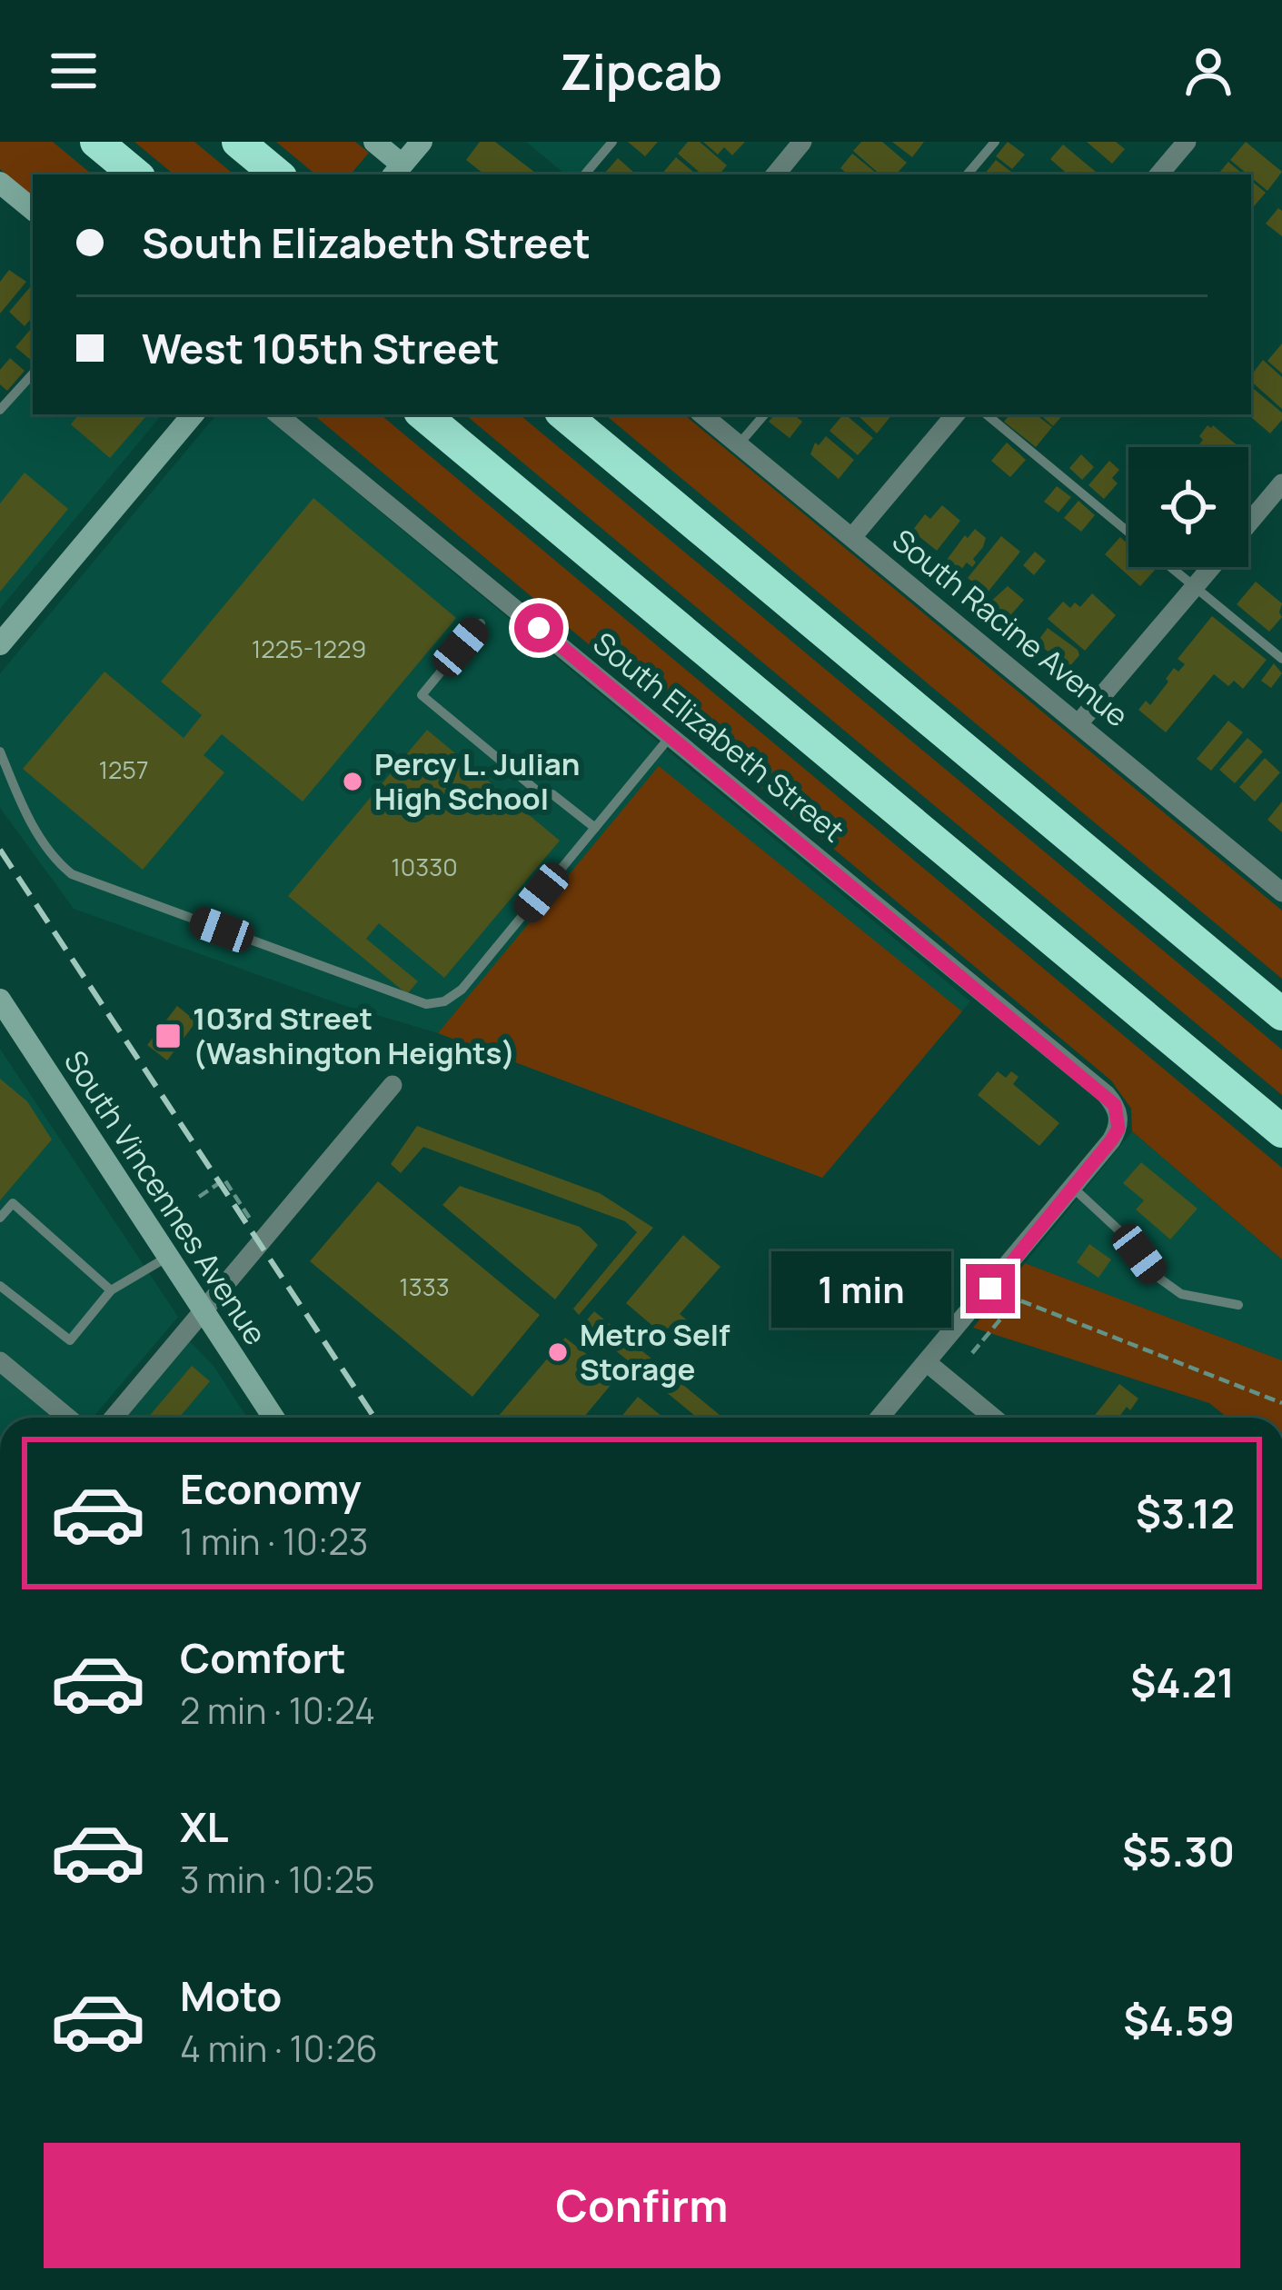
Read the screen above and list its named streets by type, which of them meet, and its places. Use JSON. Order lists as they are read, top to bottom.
{
  "streets": {
    "main road": ["South Vincennes Avenue"],
    "street": ["South Racine Avenue", "South Elizabeth Street"]
  },
  "places": {
    "other": ["Percy L. Julian High School", "Metro Self Storage"],
    "transit": ["103rd Street (Washington Heights)"]
  },
  "house_numbers": [
    "1225-1229",
    "1257",
    "10330",
    "1333"
  ],
  "page": {
    "header": "Zipcab",
    "banner": ["South Elizabeth Street", "West 105th Street"],
    "bubble": "1 min",
    "list": [
      {
        "name": "Economy",
        "note": "1 min · 10:23",
        "value": "$3.12"
      },
      {
        "name": "Comfort",
        "note": "2 min · 10:24",
        "value": "$4.21"
      },
      {
        "name": "XL",
        "note": "3 min · 10:25",
        "value": "$5.30"
      },
      {
        "name": "Moto",
        "note": "4 min · 10:26",
        "value": "$4.59"
      }
    ],
    "buttons": "Confirm"
  }
}
